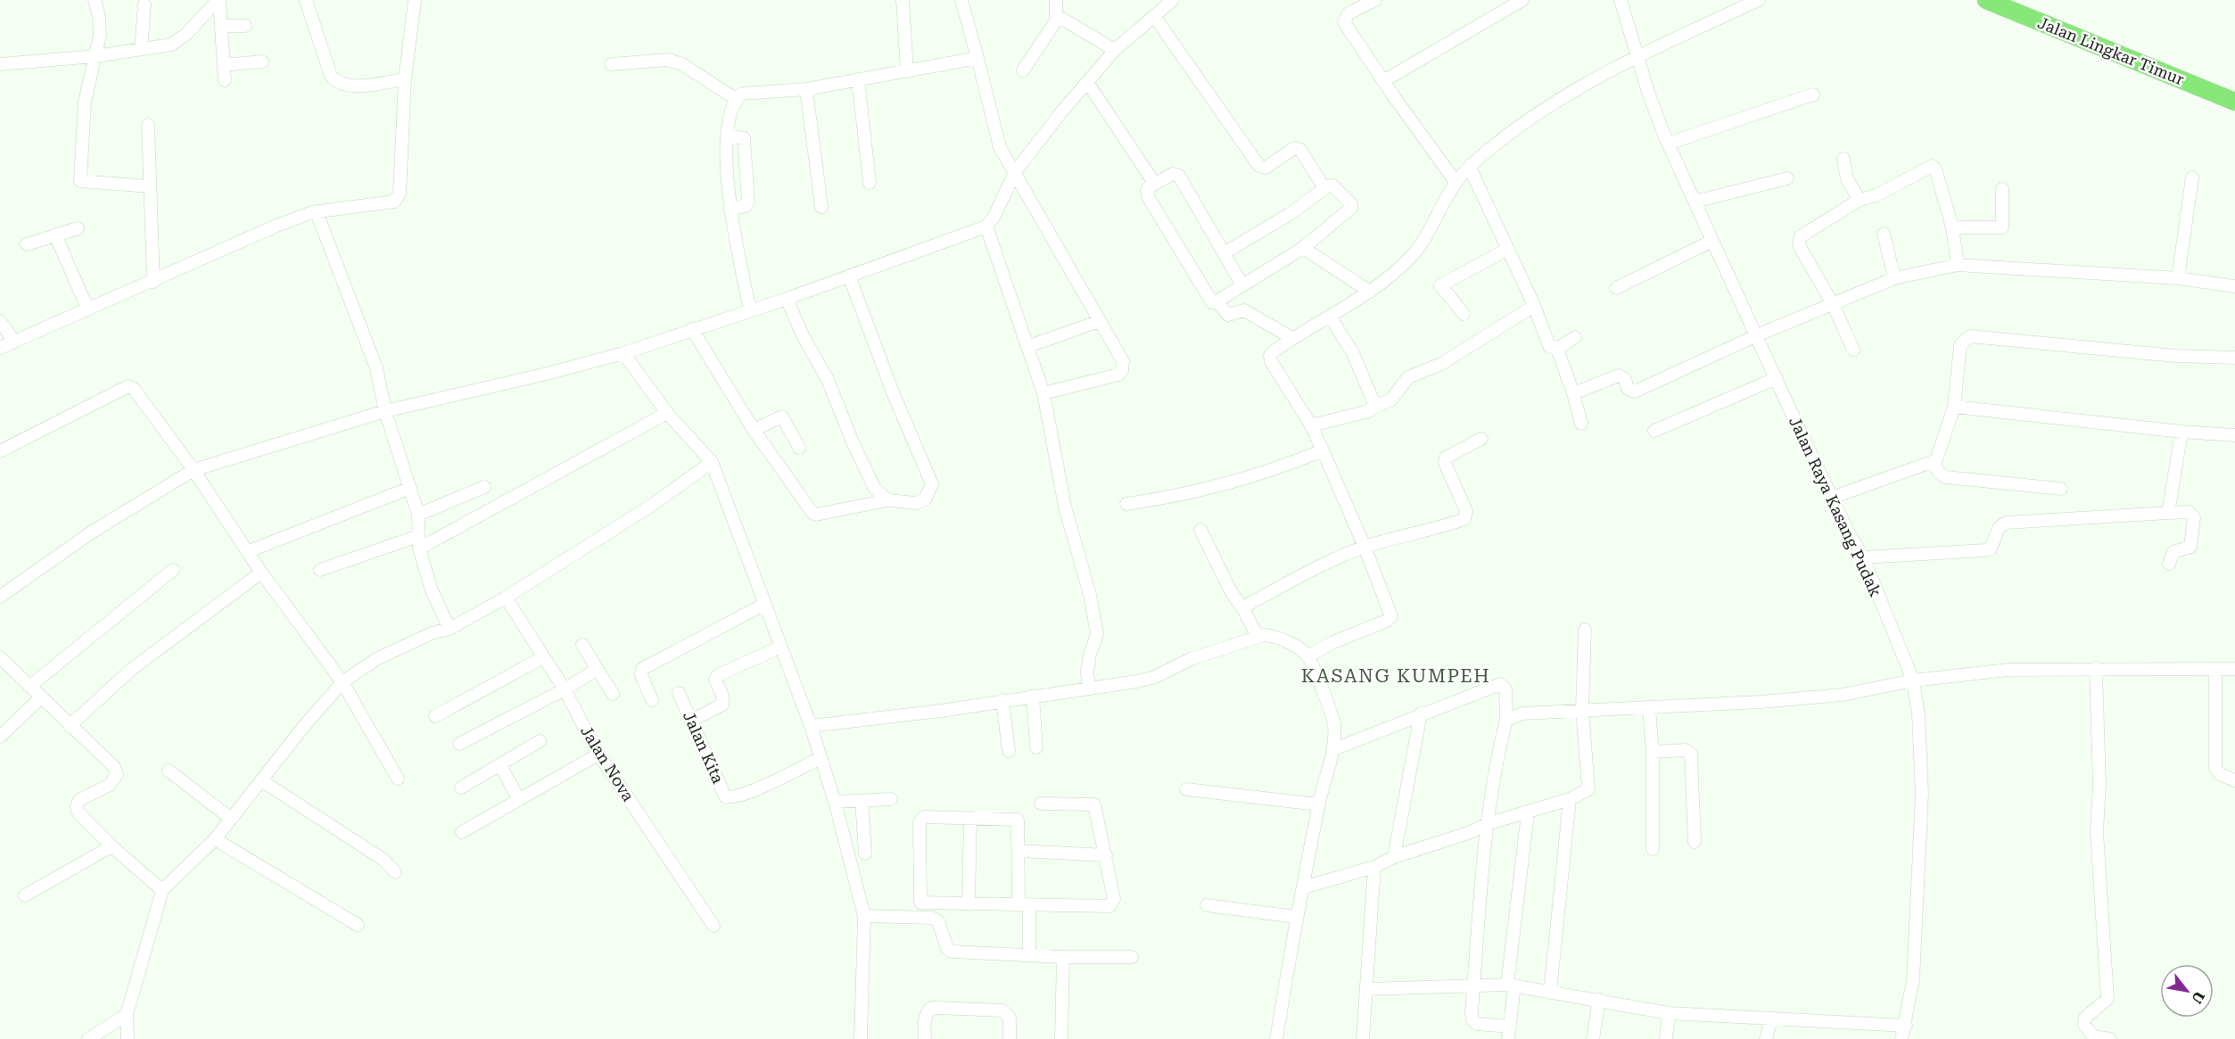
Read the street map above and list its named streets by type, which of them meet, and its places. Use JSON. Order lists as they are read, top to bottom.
{
  "streets": {
    "highway": ["Jalan Lingkar Timur"],
    "street": ["Jalan Raya Kasang Pudak", "Jalan Kita", "Jalan Nova"]
  },
  "districts": ["KASANG KUMPEH"],
  "north": "bottom right"
}
